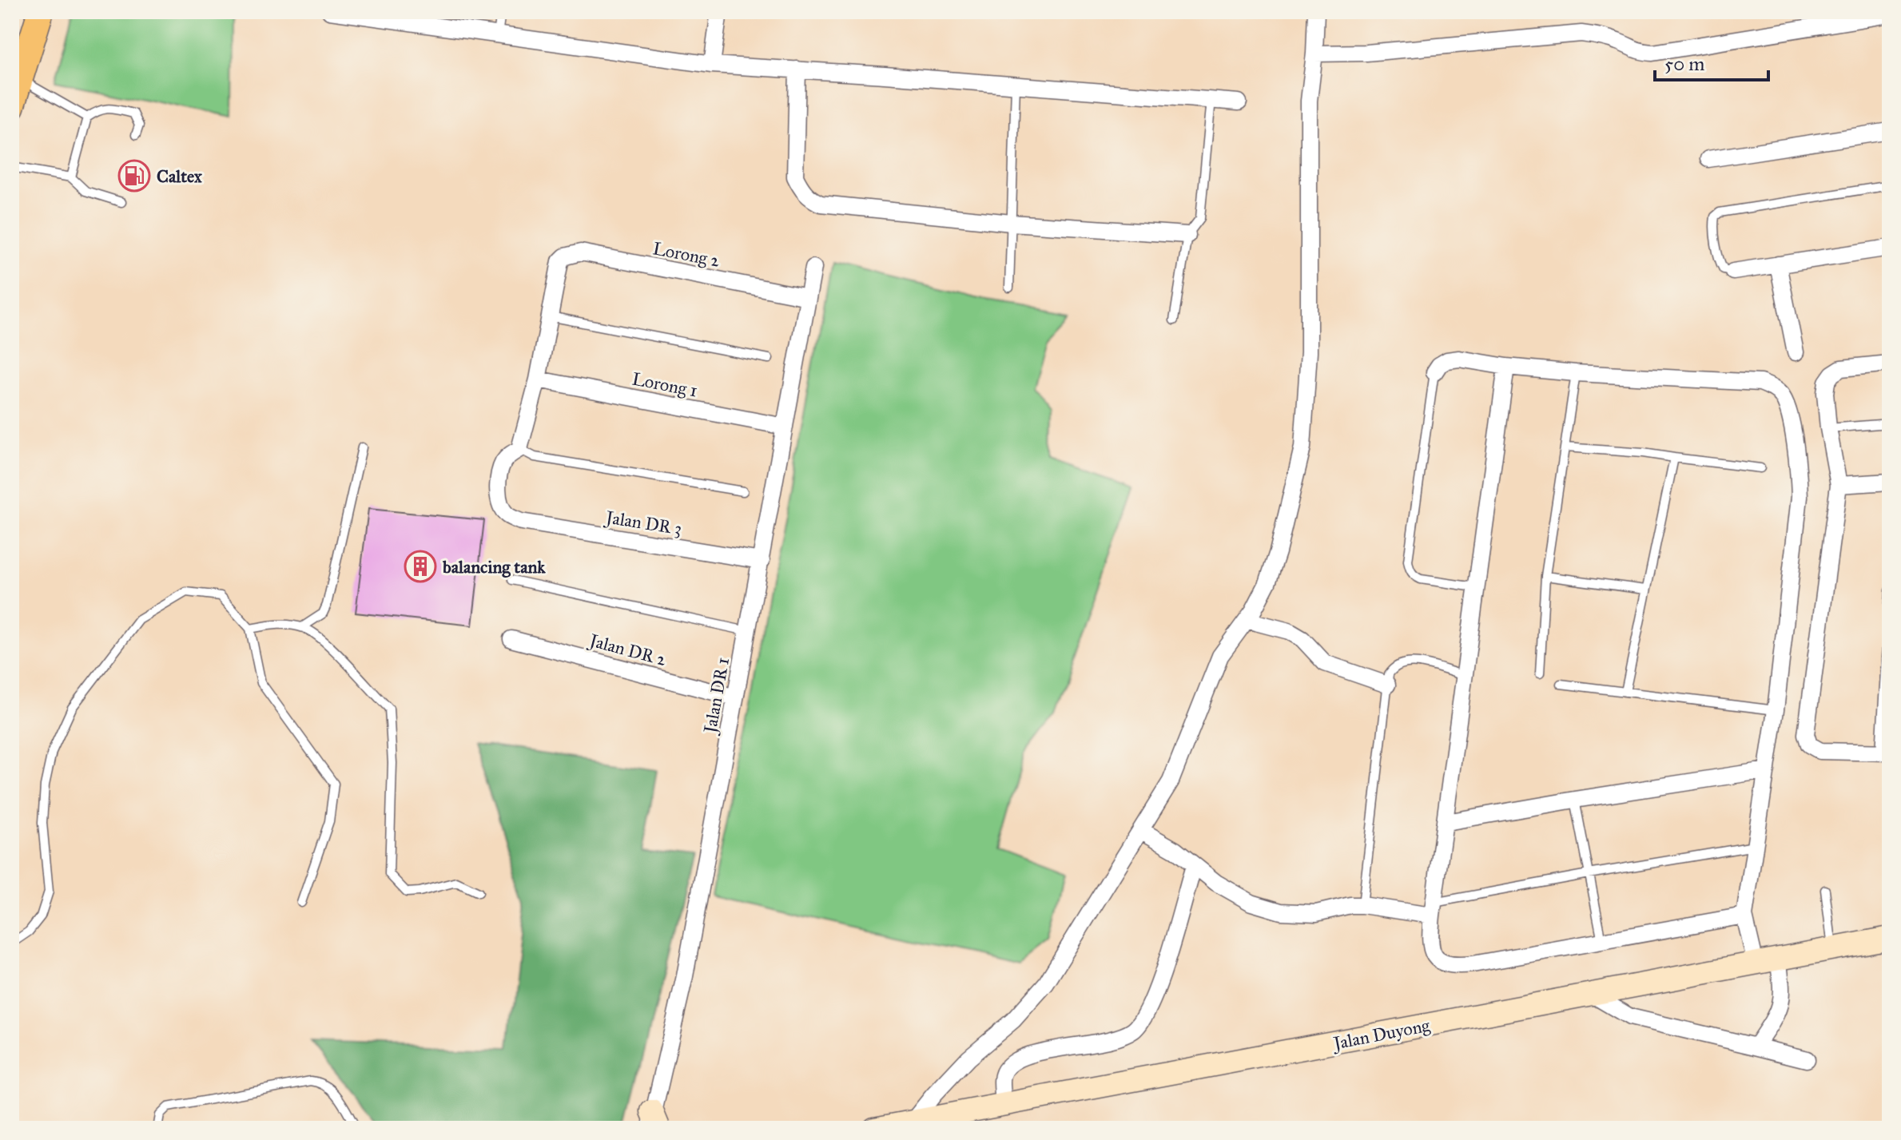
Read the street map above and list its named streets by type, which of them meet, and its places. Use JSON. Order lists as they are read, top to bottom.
{
  "streets": {
    "main road": ["Jalan Duyong"],
    "street": [
      "Lorong 2",
      "Lorong 1",
      "Jalan DR 3",
      "Jalan DR 2",
      "Jalan DR 1"
    ]
  },
  "crossings": [
    ["Lorong 2", "Jalan DR 1"],
    ["Lorong 1", "Jalan DR 1"],
    ["Jalan DR 3", "Jalan DR 1"],
    ["Jalan DR 2", "Jalan DR 1"]
  ],
  "places": {
    "fuel station": ["Caltex"],
    "building": ["balancing tank"]
  },
  "scale_bar": "50 m"
}
